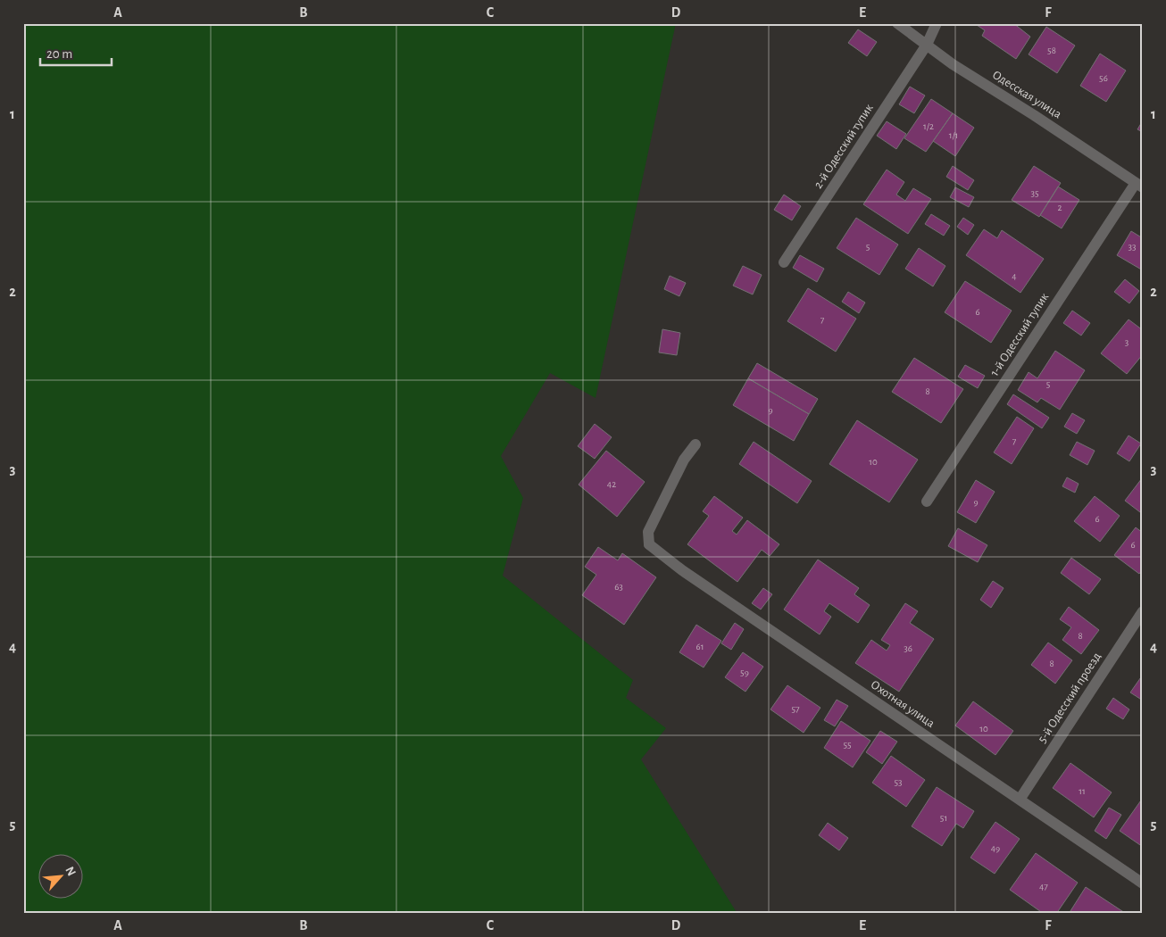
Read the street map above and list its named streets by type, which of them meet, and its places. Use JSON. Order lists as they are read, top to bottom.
{
  "streets": {
    "street": [
      "Одесская улица",
      "2-й Одесский тупик",
      "1-й Одесский тупик",
      "5-й Одесский проезд",
      "Охотная улица"
    ]
  },
  "crossings": [
    ["Одесская улица", "2-й Одесский тупик"],
    ["Одесская улица", "1-й Одесский тупик"],
    ["5-й Одесский проезд", "Охотная улица"]
  ],
  "house_numbers": [
    "58",
    "56",
    "1/2",
    "1/1",
    "35",
    "2",
    "5",
    "33",
    "4",
    "6",
    "7",
    "3",
    "5",
    "8",
    "9",
    "7",
    "10",
    "42",
    "9",
    "6",
    "6",
    "63",
    "8",
    "61",
    "36",
    "8",
    "59",
    "57",
    "10",
    "55",
    "53",
    "11",
    "51",
    "49",
    "47"
  ],
  "scale_bar": "20 m",
  "north": "top right",
  "grid": {
    "columns": [
      "A",
      "B",
      "C",
      "D",
      "E",
      "F"
    ],
    "rows": [
      "1",
      "2",
      "3",
      "4",
      "5"
    ]
  }
}
